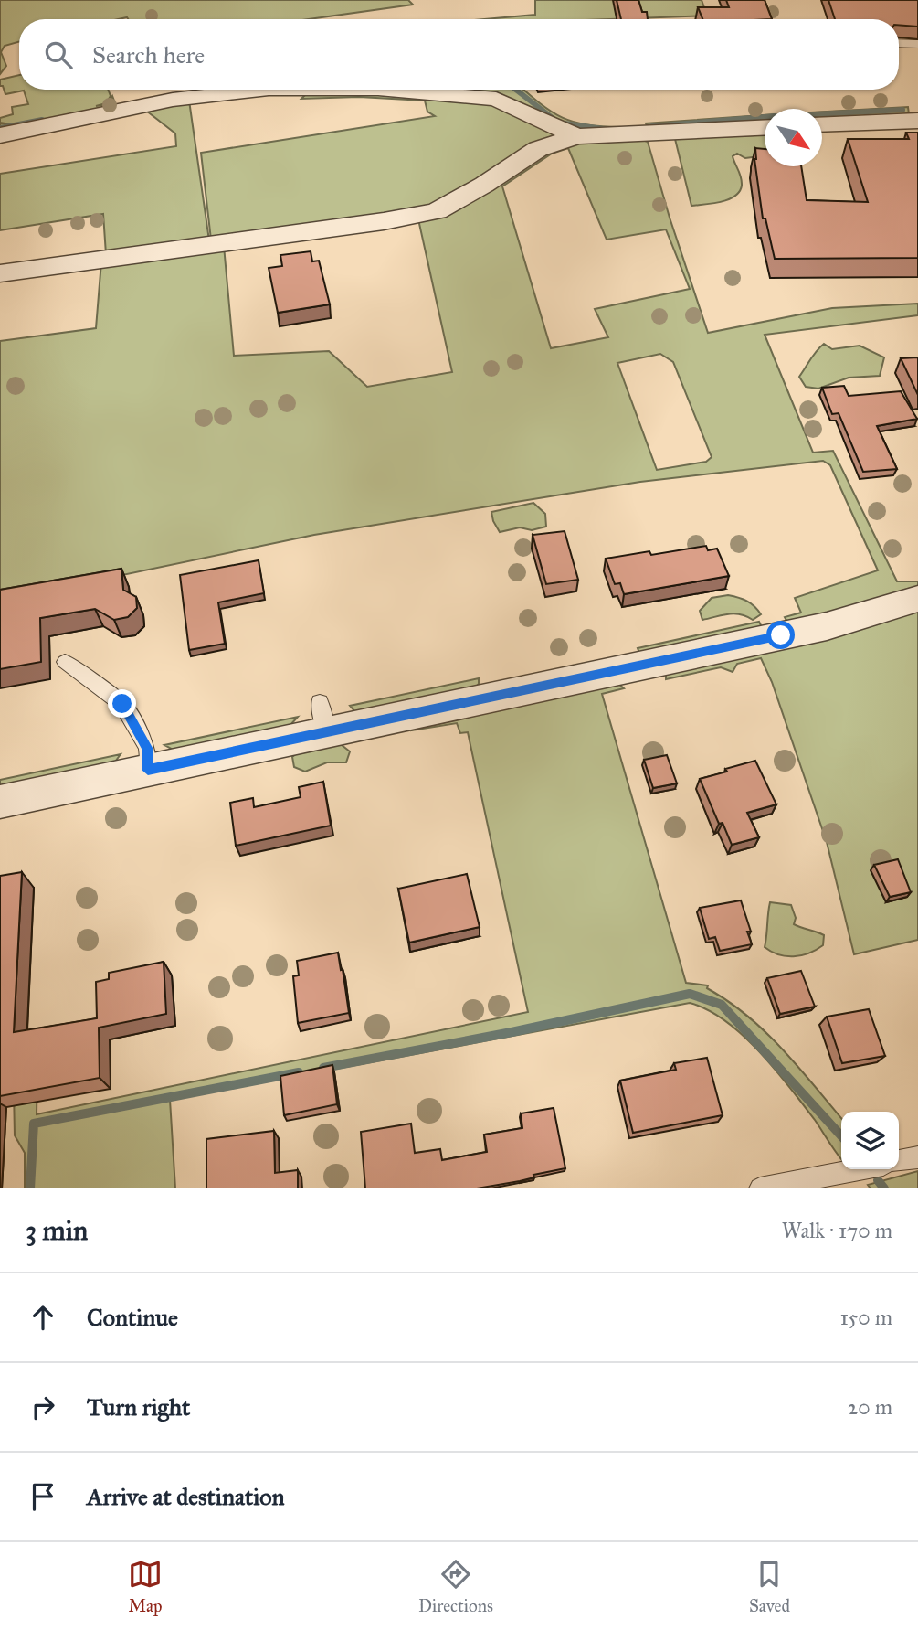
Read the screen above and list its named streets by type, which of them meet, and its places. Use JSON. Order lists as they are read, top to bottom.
{
  "north": "bottom right",
  "page": {
    "search": "Search here",
    "heading": ["3 min", "Walk · 170 m"],
    "list": [
      ["Continue", "150 m"],
      ["Turn right", "20 m"],
      "Arrive at destination"
    ],
    "nav": ["Map", "Directions", "Saved"]
  }
}
